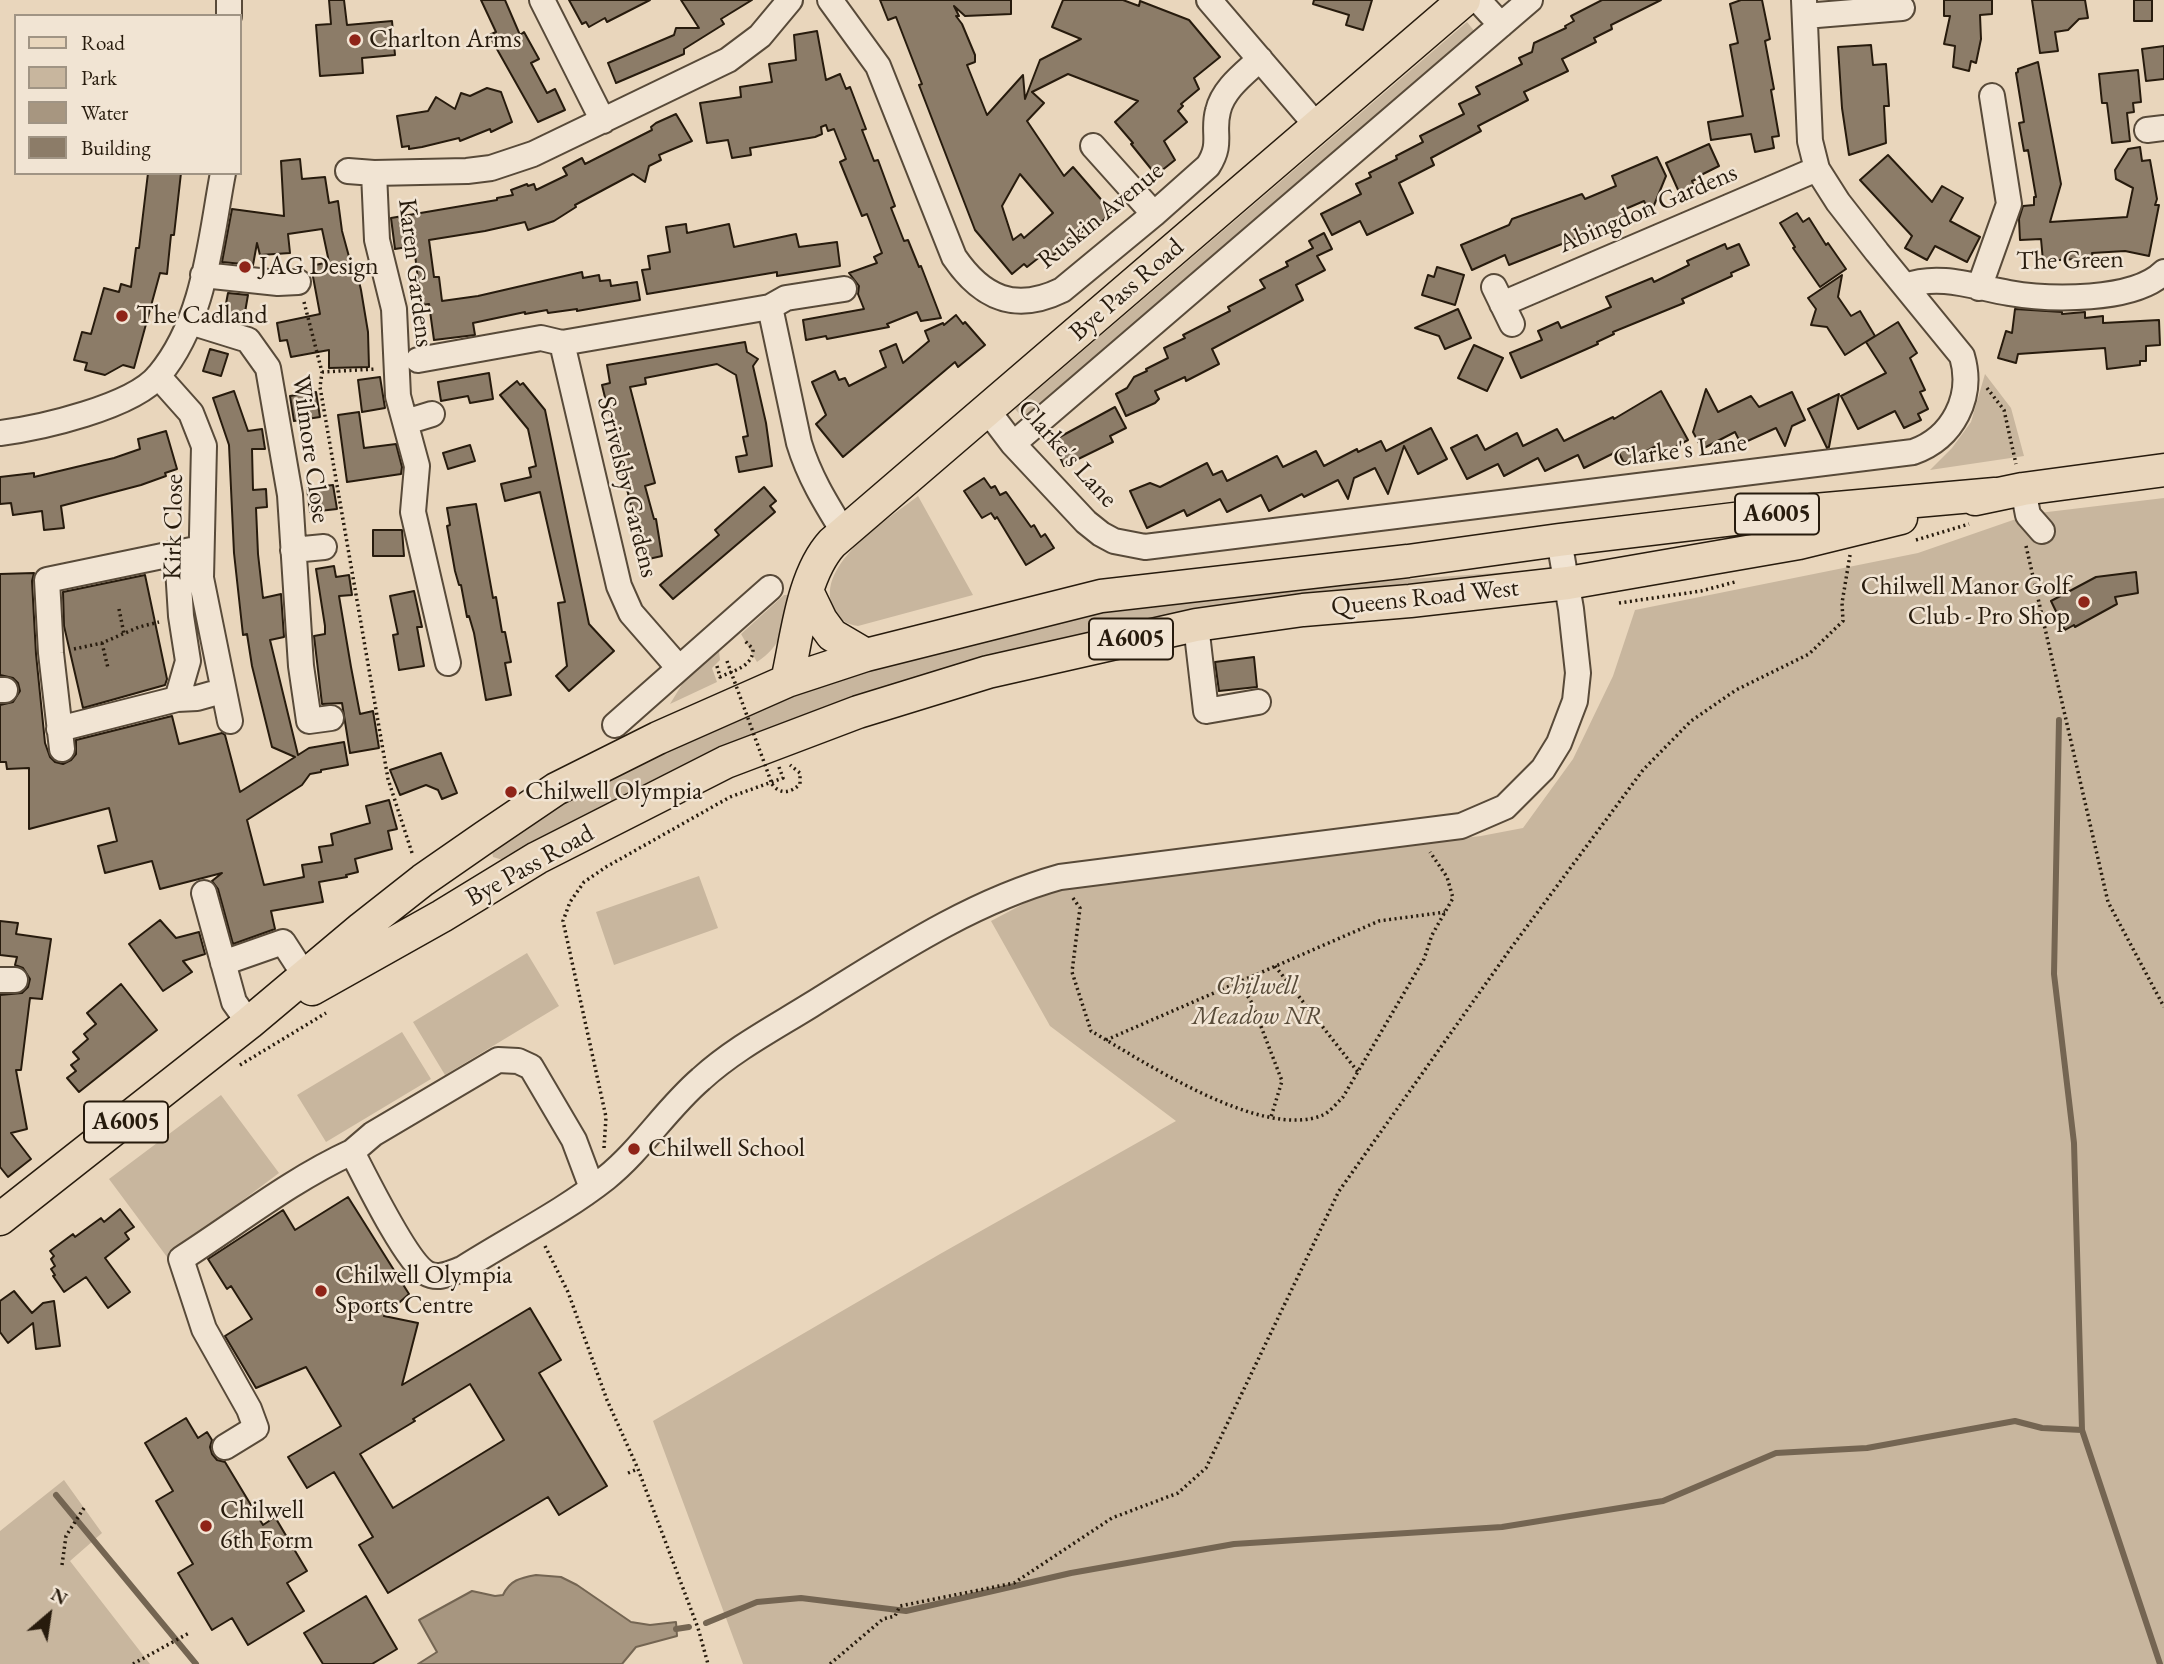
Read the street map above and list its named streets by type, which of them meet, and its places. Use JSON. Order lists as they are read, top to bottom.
{
  "streets": {
    "main road": ["Bye Pass Road", "A6005", "Queens Road West"],
    "street": [
      "Abingdon Gardens",
      "Ruskin Avenue",
      "The Green",
      "Karen Gardens",
      "Wilmore Close",
      "Clarke's Lane",
      "Scrivelsby Gardens",
      "Kirk Close"
    ]
  },
  "crossings": [
    ["Abingdon Gardens", "Clarke's Lane"],
    ["The Green", "Clarke's Lane"],
    ["Bye Pass Road", "Clarke's Lane"],
    ["Bye Pass Road", "Queens Road West"]
  ],
  "parks": ["Chilwell Meadow NR"],
  "places": [
    "Charlton Arms",
    "JAG Design",
    "The Cadland",
    "Chilwell Manor Golf Club - Pro Shop",
    "Chilwell Olympia",
    "Chilwell School",
    "Chilwell Olympia Sports Centre",
    "Chilwell 6th Form"
  ],
  "legend": [
    "Road",
    "Park",
    "Water",
    "Building"
  ],
  "north": "top right"
}
